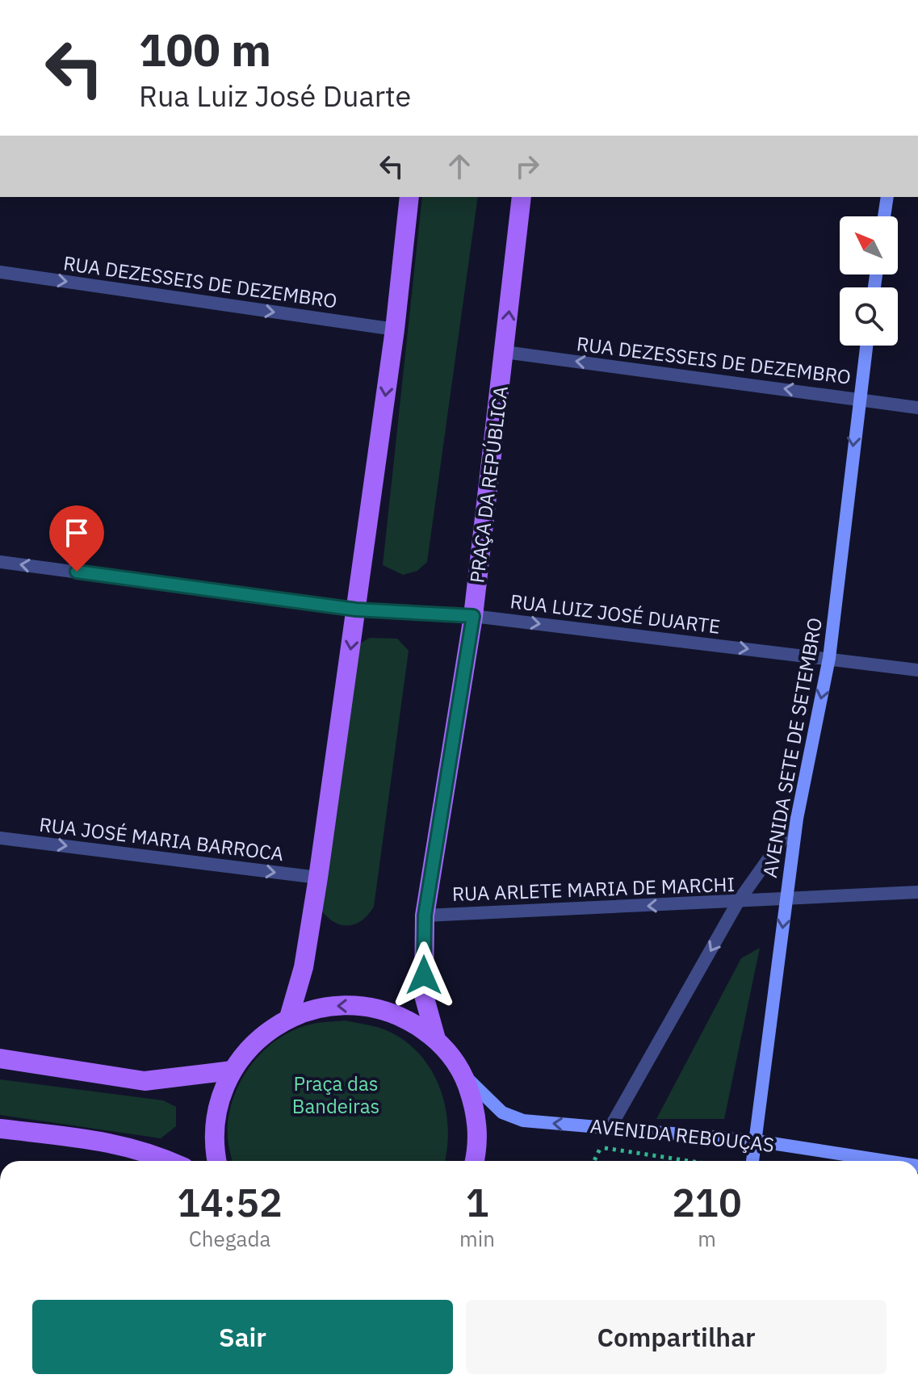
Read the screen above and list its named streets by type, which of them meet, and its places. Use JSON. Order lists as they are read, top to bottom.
{
  "streets": {
    "main road": ["PRAÇA DA REPÚBLICA"],
    "street": [
      "RUA DEZESSEIS DE DEZEMBRO",
      "RUA LUIZ JOSÉ DUARTE",
      "AVENIDA SETE DE SETEMBRO",
      "RUA JOSÉ MARIA BARROCA",
      "RUA ARLETE MARIA DE MARCHI",
      "AVENIDA REBOUÇAS"
    ]
  },
  "crossings": [
    ["RUA DEZESSEIS DE DEZEMBRO", "PRAÇA DA REPÚBLICA"],
    ["RUA DEZESSEIS DE DEZEMBRO", "AVENIDA SETE DE SETEMBRO"],
    ["PRAÇA DA REPÚBLICA", "RUA LUIZ JOSÉ DUARTE"],
    ["PRAÇA DA REPÚBLICA", "RUA ARLETE MARIA DE MARCHI"],
    ["RUA LUIZ JOSÉ DUARTE", "AVENIDA SETE DE SETEMBRO"],
    ["AVENIDA SETE DE SETEMBRO", "RUA ARLETE MARIA DE MARCHI"],
    ["AVENIDA SETE DE SETEMBRO", "AVENIDA REBOUÇAS"]
  ],
  "one_way": [
    "AVENIDA SETE DE SETEMBRO",
    "RUA JOSÉ MARIA BARROCA",
    "RUA ARLETE MARIA DE MARCHI",
    "AVENIDA REBOUÇAS"
  ],
  "parks": ["Praça das Bandeiras"],
  "north": "top left",
  "page": {
    "turn": ["100 m", "Rua Luiz José Duarte"],
    "eta": [
      "14:52",
      "Chegada",
      "1",
      "min",
      "210",
      "m"
    ],
    "buttons": ["Sair", "Compartilhar"]
  }
}
